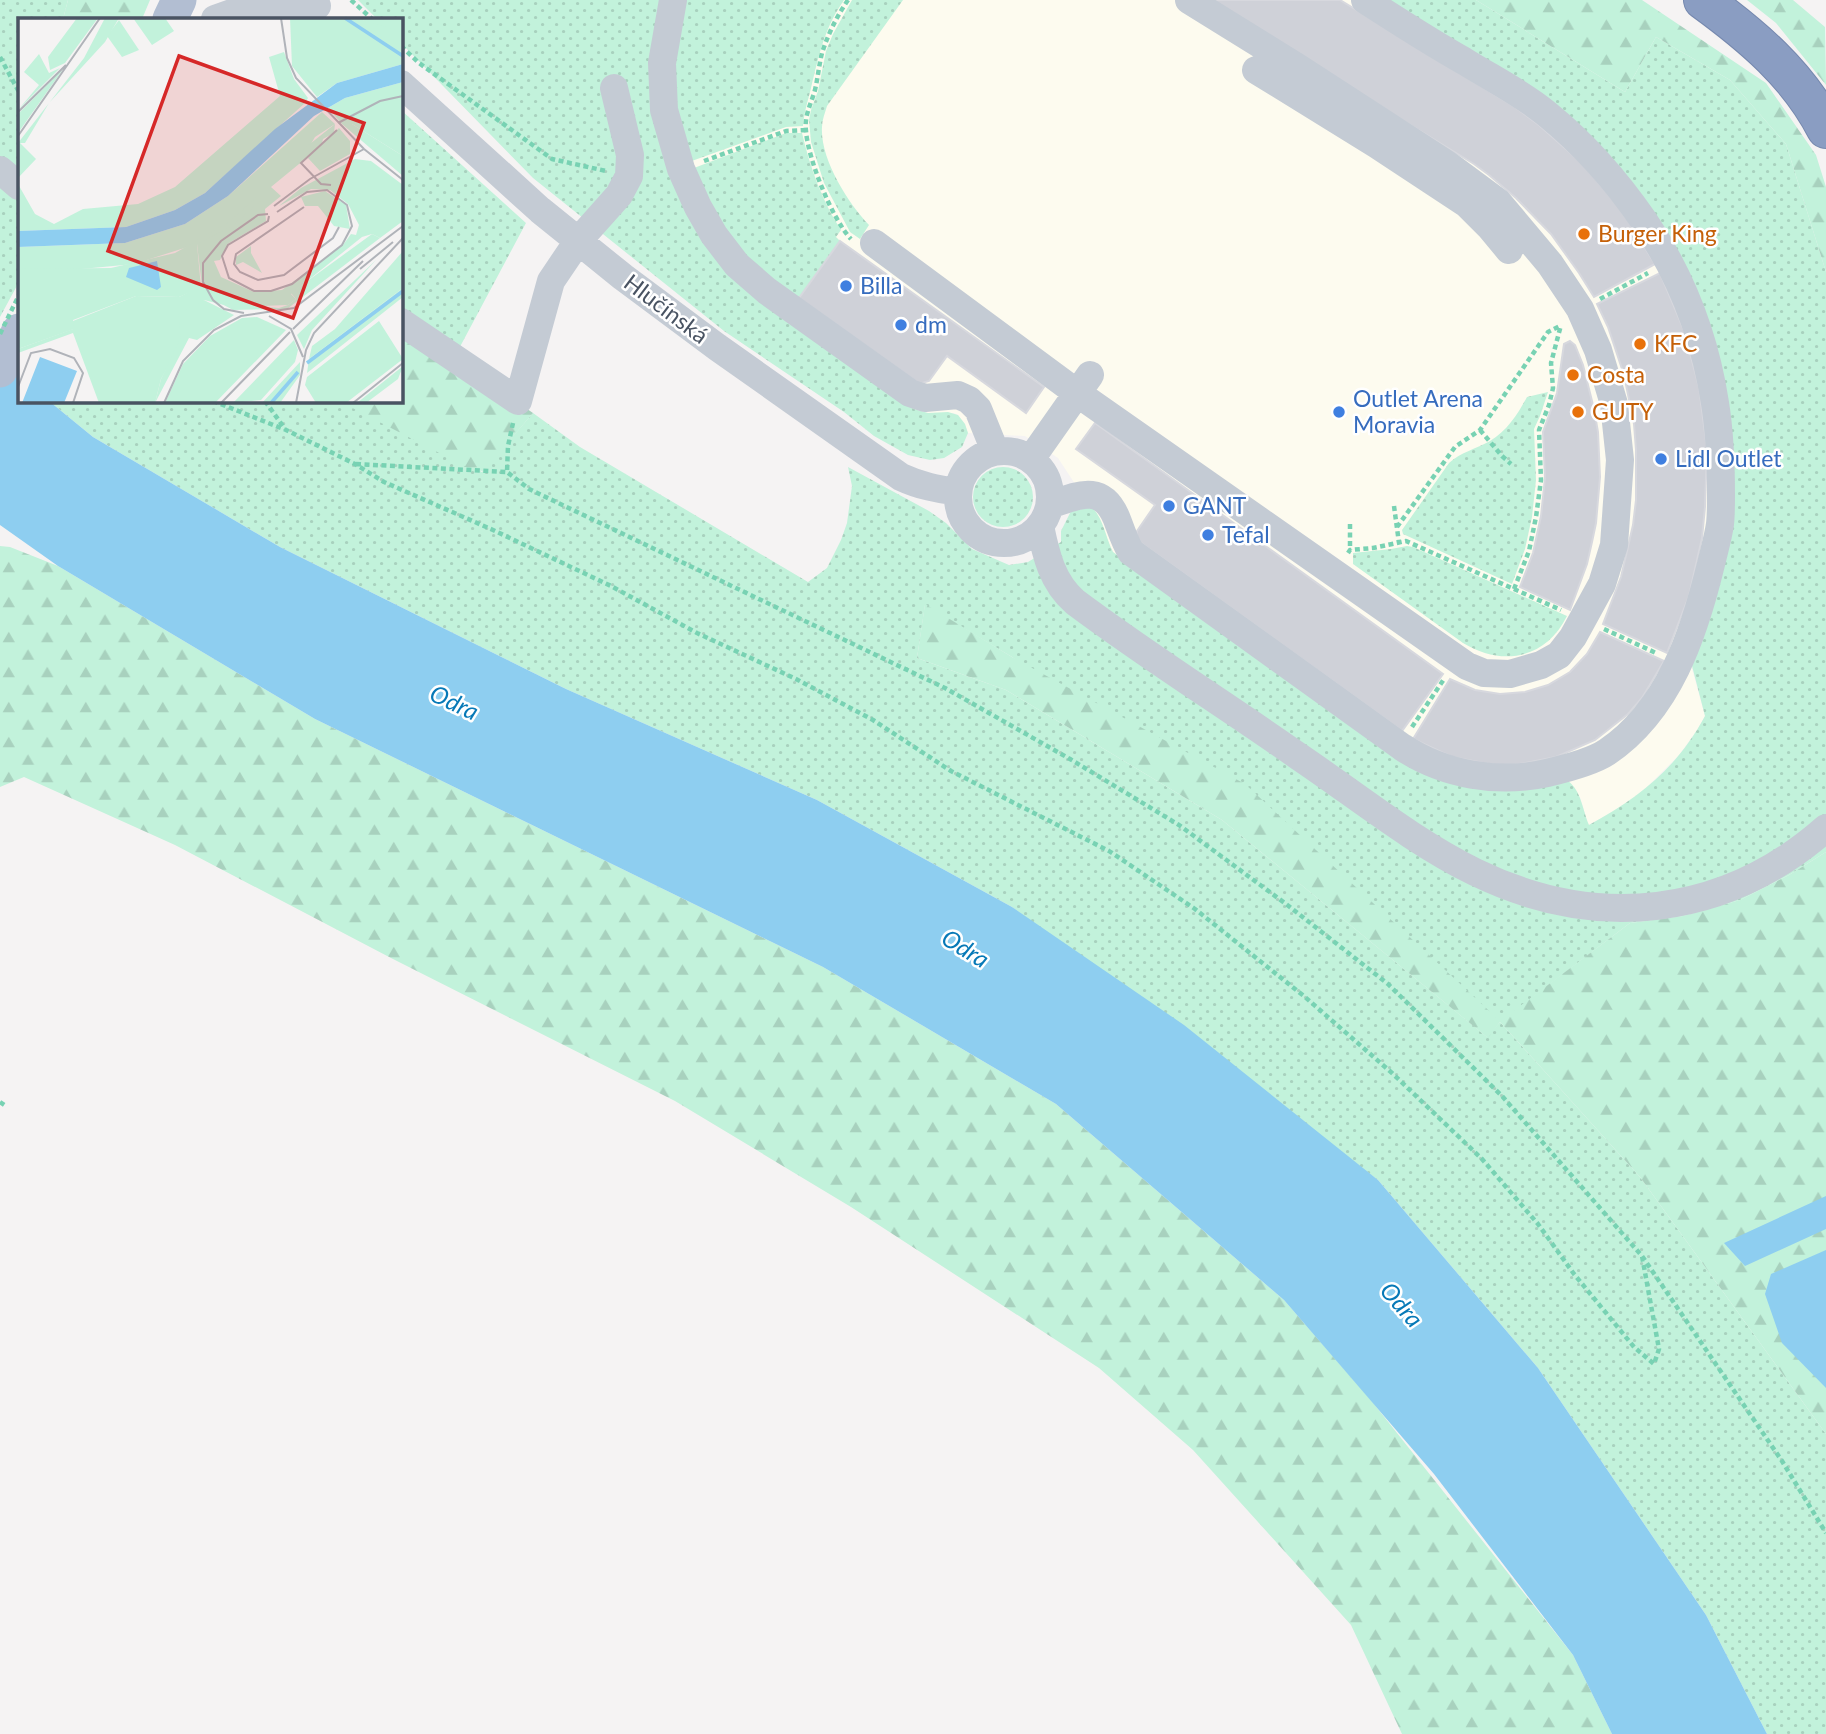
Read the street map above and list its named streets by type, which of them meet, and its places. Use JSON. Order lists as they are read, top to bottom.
{
  "streets": {
    "street": ["Hlučínská"]
  },
  "water": ["Odra"],
  "places": [
    "Burger King",
    "Billa",
    "dm",
    "KFC",
    "Costa",
    "Outlet Arena Moravia",
    "GUTY",
    "Lidl Outlet",
    "GANT",
    "Tefal"
  ]
}
